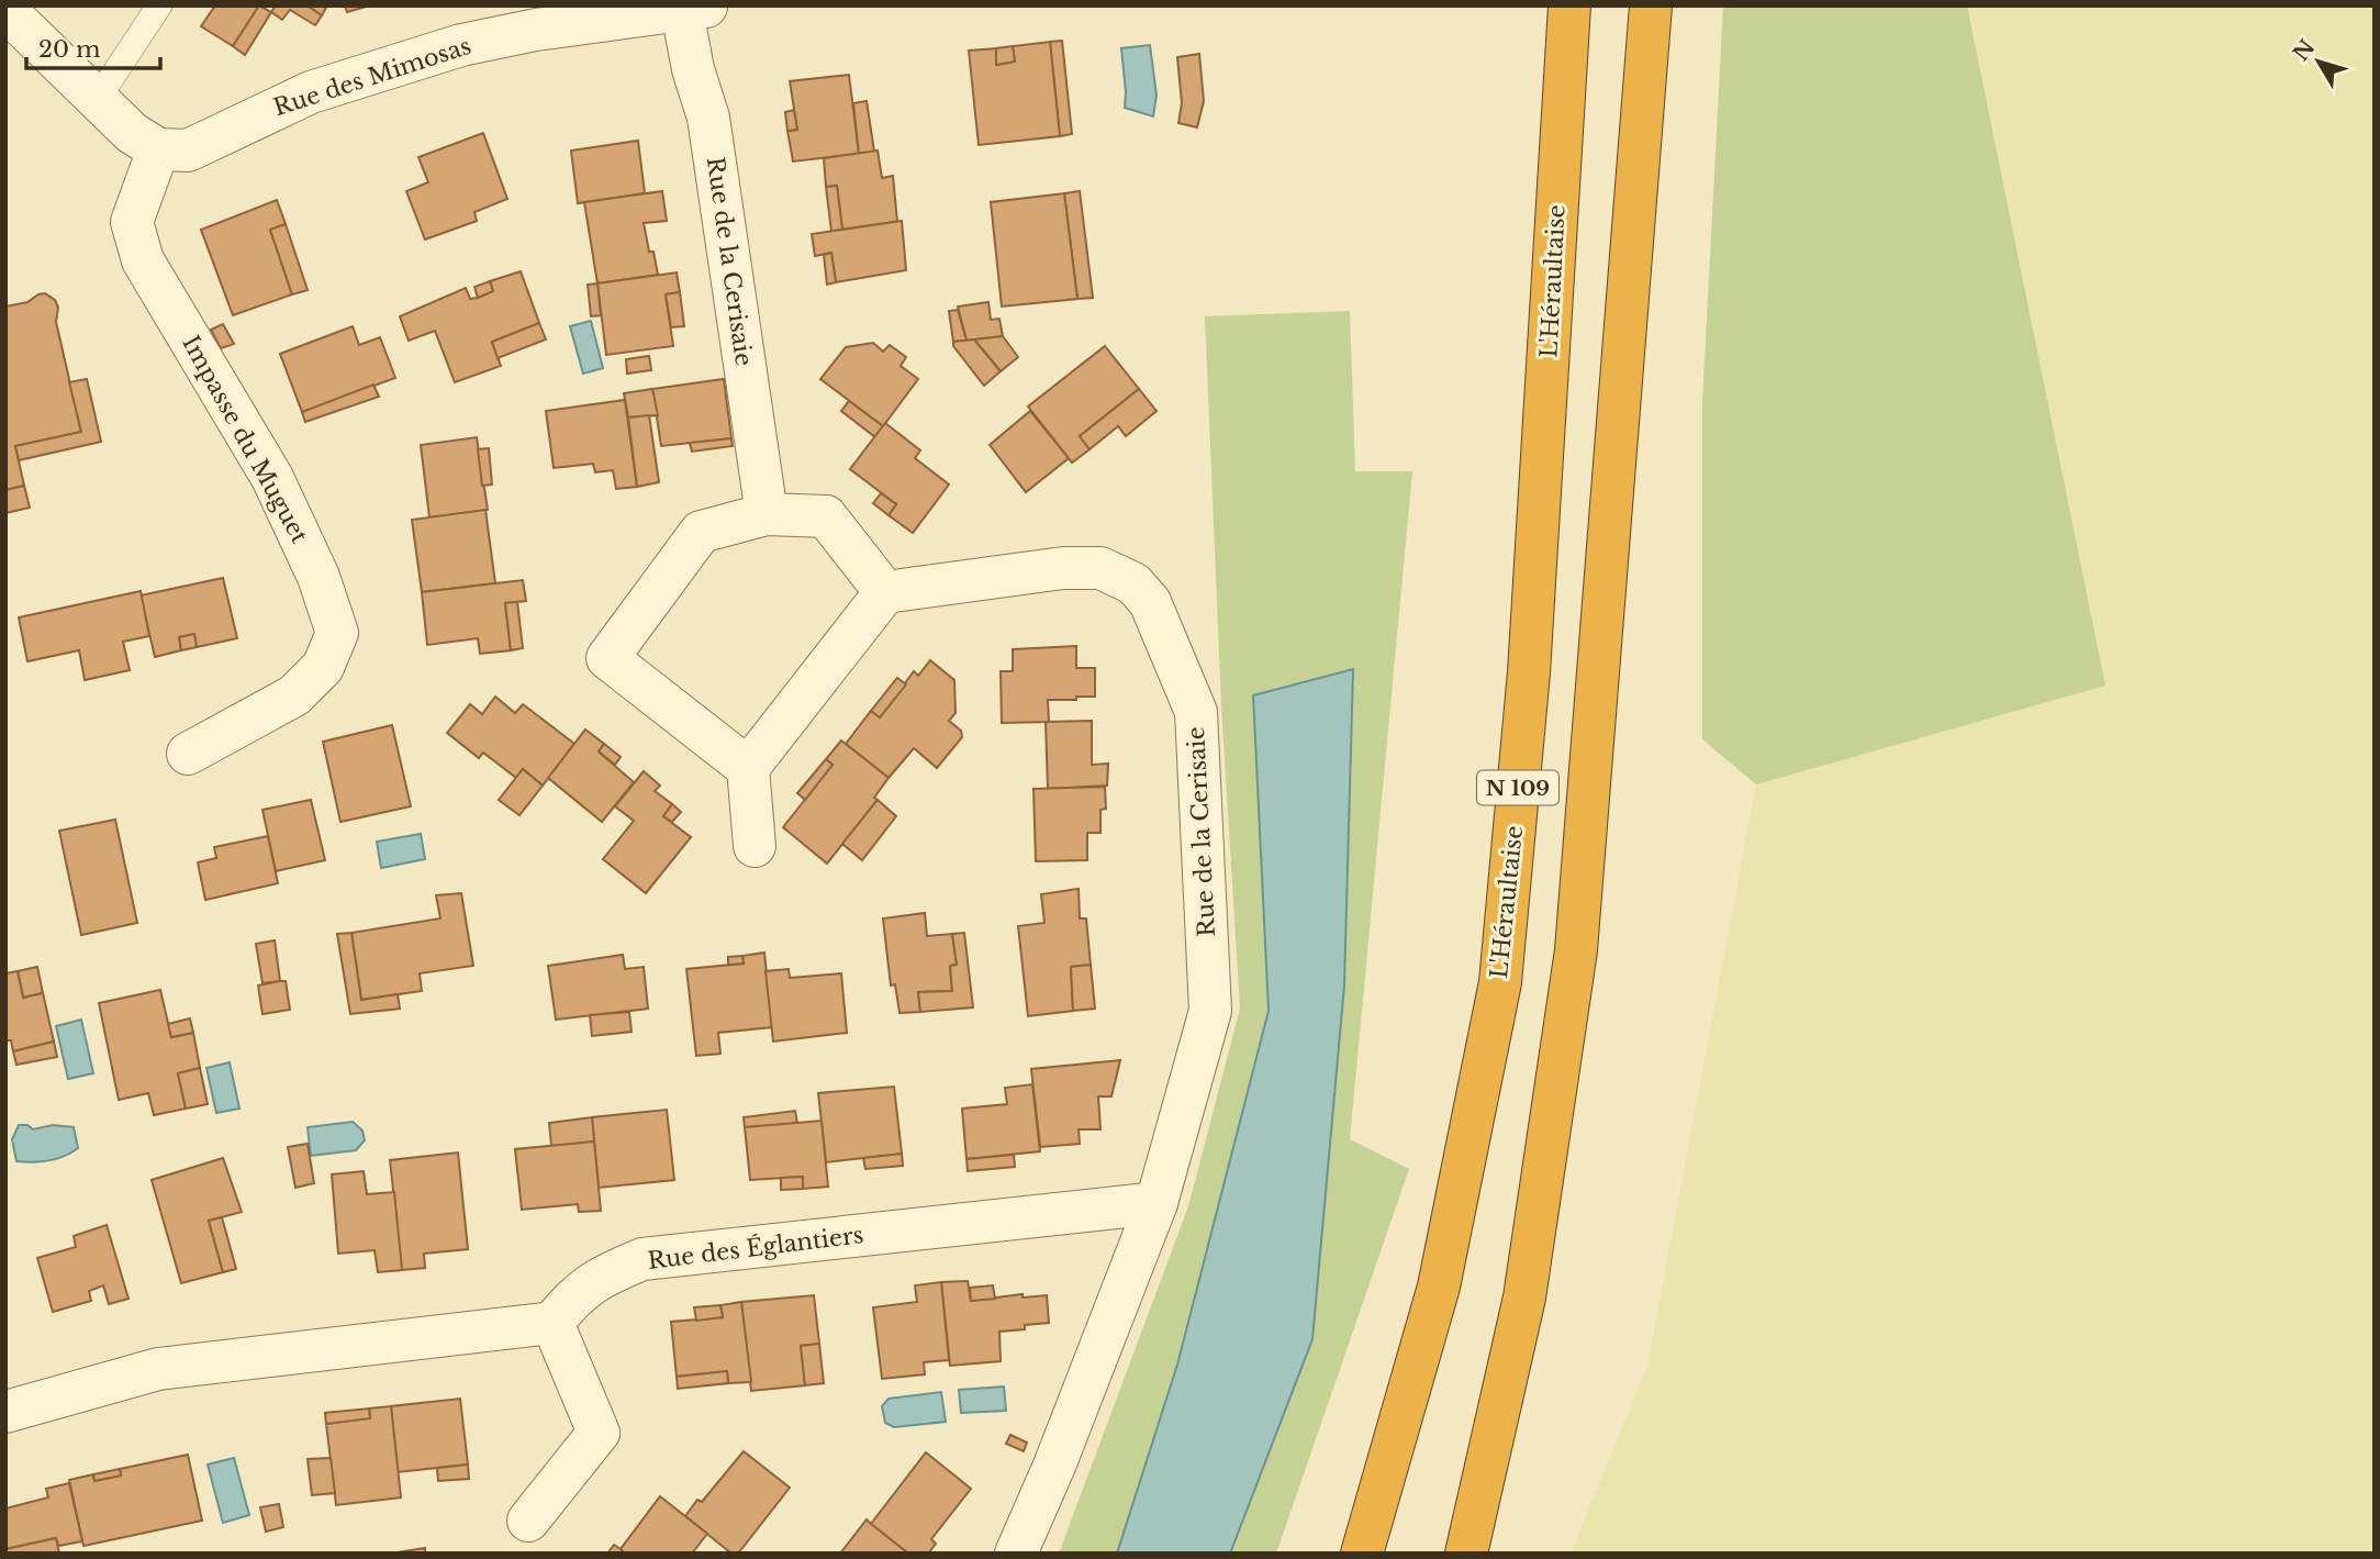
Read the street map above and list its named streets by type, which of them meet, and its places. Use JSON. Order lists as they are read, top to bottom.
{
  "streets": {
    "highway": ["L'Héraultaise", "N 109"],
    "street": [
      "Rue des Mimosas",
      "Rue de la Cerisaie",
      "Impasse du Muguet",
      "Rue des Églantiers"
    ]
  },
  "crossings": [
    ["Rue des Mimosas", "Rue de la Cerisaie"],
    ["Rue des Mimosas", "Impasse du Muguet"],
    ["Rue de la Cerisaie", "Rue des Églantiers"]
  ],
  "scale_bar": "20 m",
  "north": "top left"
}
